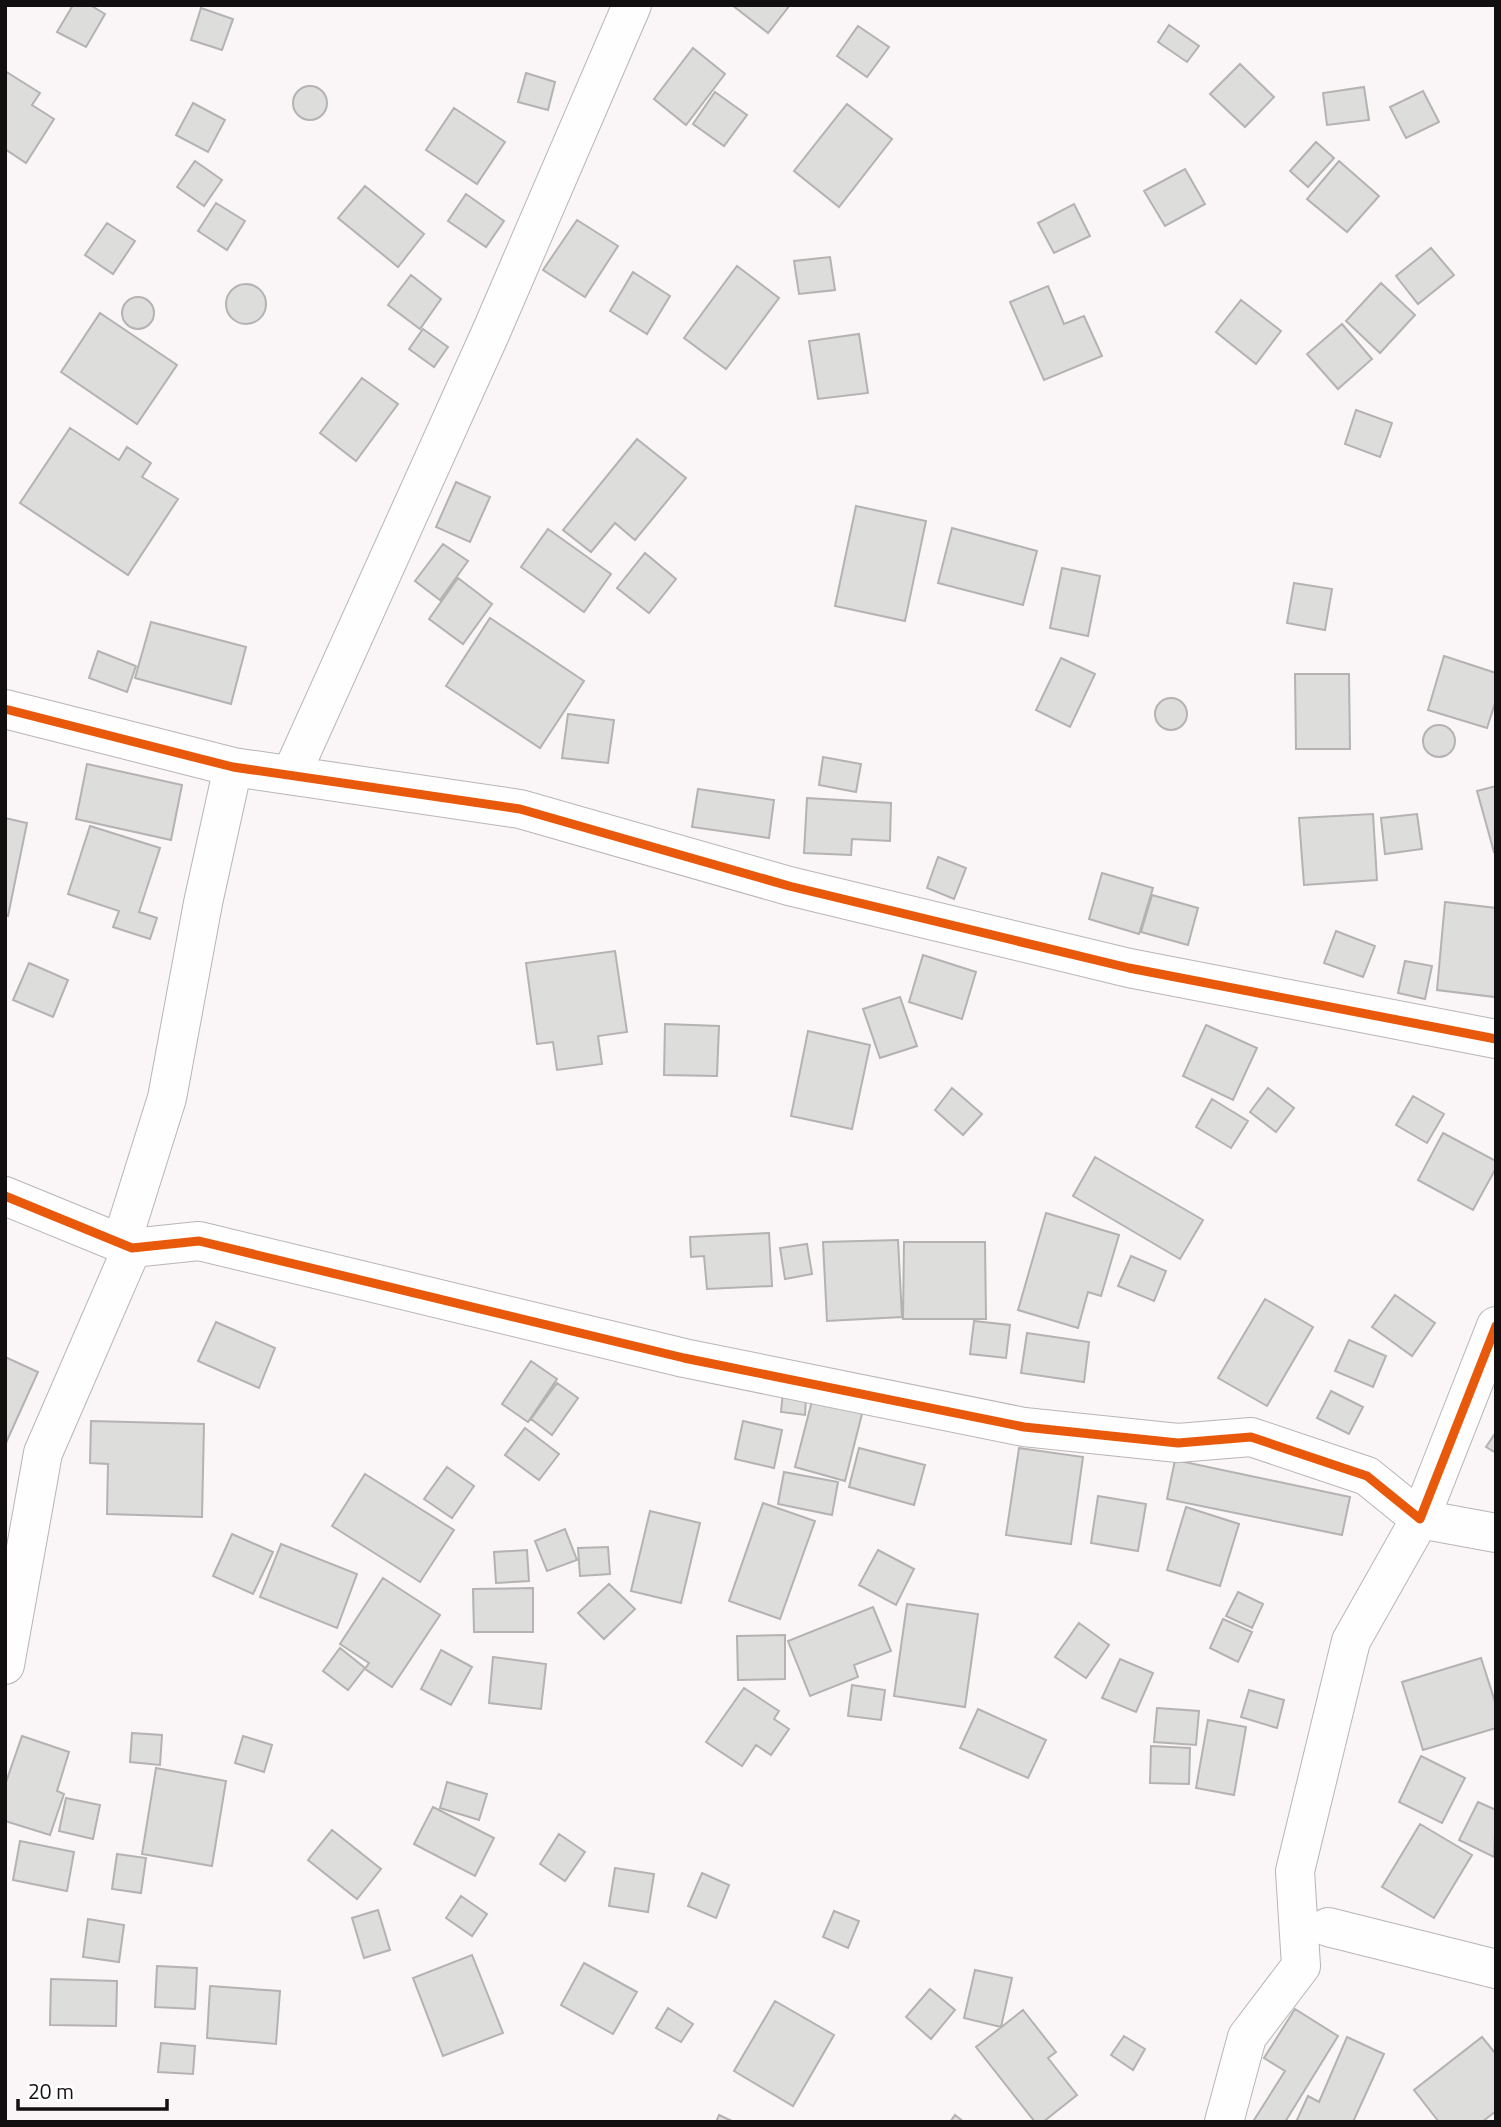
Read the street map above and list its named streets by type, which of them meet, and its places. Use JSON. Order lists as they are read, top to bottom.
{
  "scale_bar": "20 m"
}
